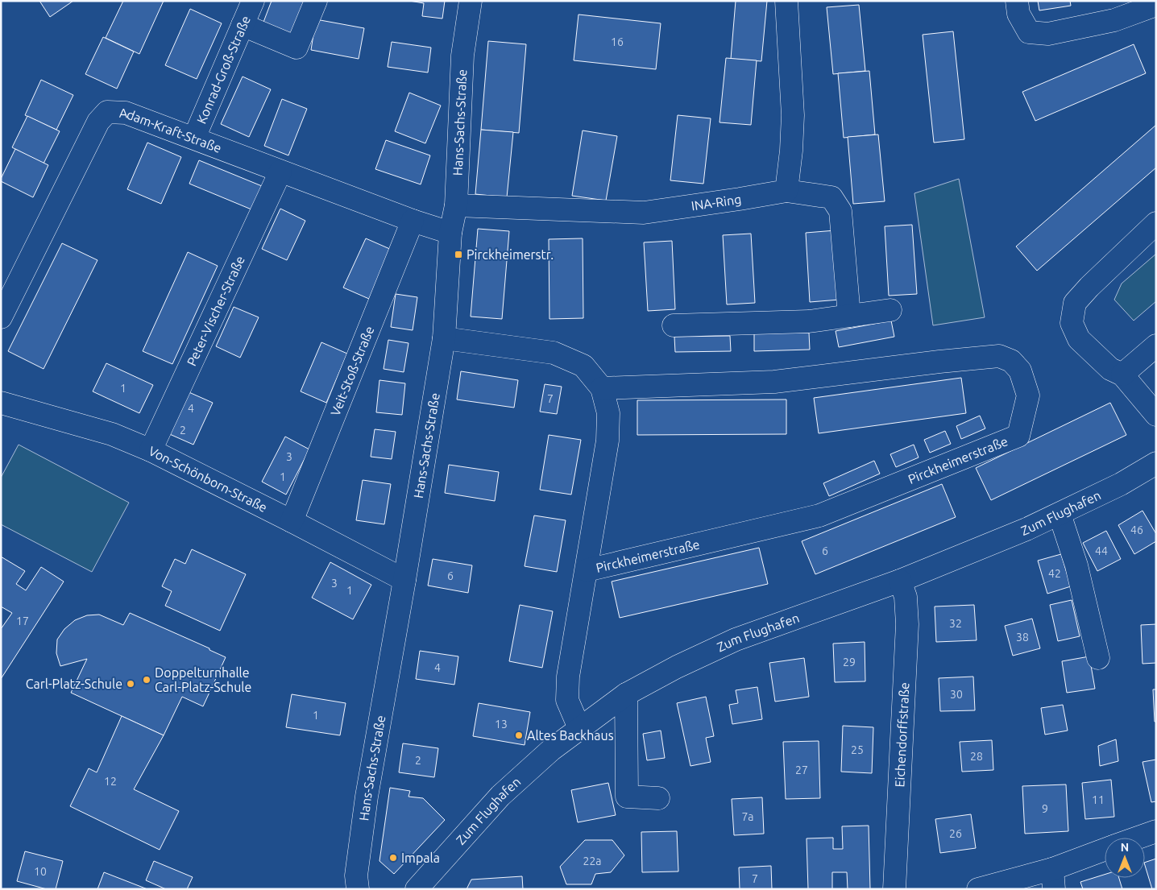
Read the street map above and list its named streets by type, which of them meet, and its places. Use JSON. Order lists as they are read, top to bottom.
{
  "streets": {
    "street": [
      "Konrad-Groß-Straße",
      "Hans-Sachs-Straße",
      "Adam-Kraft-Straße",
      "INA-Ring",
      "Peter-Vischer-Straße",
      "Veit-Stoß-Straße",
      "Pirckheimerstraße",
      "Von-Schönborn-Straße",
      "Zum Flughafen",
      "Eichendorffstraße"
    ]
  },
  "crossings": [
    ["Konrad-Groß-Straße", "Adam-Kraft-Straße"],
    ["Hans-Sachs-Straße", "Adam-Kraft-Straße"],
    ["Hans-Sachs-Straße", "INA-Ring"],
    ["Hans-Sachs-Straße", "Pirckheimerstraße"],
    ["Hans-Sachs-Straße", "Von-Schönborn-Straße"],
    ["Adam-Kraft-Straße", "Peter-Vischer-Straße"],
    ["Adam-Kraft-Straße", "Veit-Stoß-Straße"],
    ["Peter-Vischer-Straße", "Von-Schönborn-Straße"],
    ["Veit-Stoß-Straße", "Von-Schönborn-Straße"],
    ["Pirckheimerstraße", "Zum Flughafen"],
    ["Zum Flughafen", "Eichendorffstraße"]
  ],
  "places": {
    "transit": ["Pirckheimerstr."],
    "other": [
      "Doppelturnhalle Carl-Platz-Schule",
      "Carl-Platz-Schule",
      "Altes Backhaus",
      "Impala"
    ]
  },
  "house_numbers": [
    "16",
    "1",
    "7",
    "4",
    "2",
    "3",
    "1",
    "46",
    "6",
    "44",
    "42",
    "6",
    "3",
    "1",
    "17",
    "32",
    "38",
    "29",
    "4",
    "30",
    "1",
    "13",
    "25",
    "28",
    "2",
    "27",
    "12",
    "11",
    "9",
    "7a",
    "26",
    "22a",
    "10",
    "7"
  ],
  "north": "top"
}
